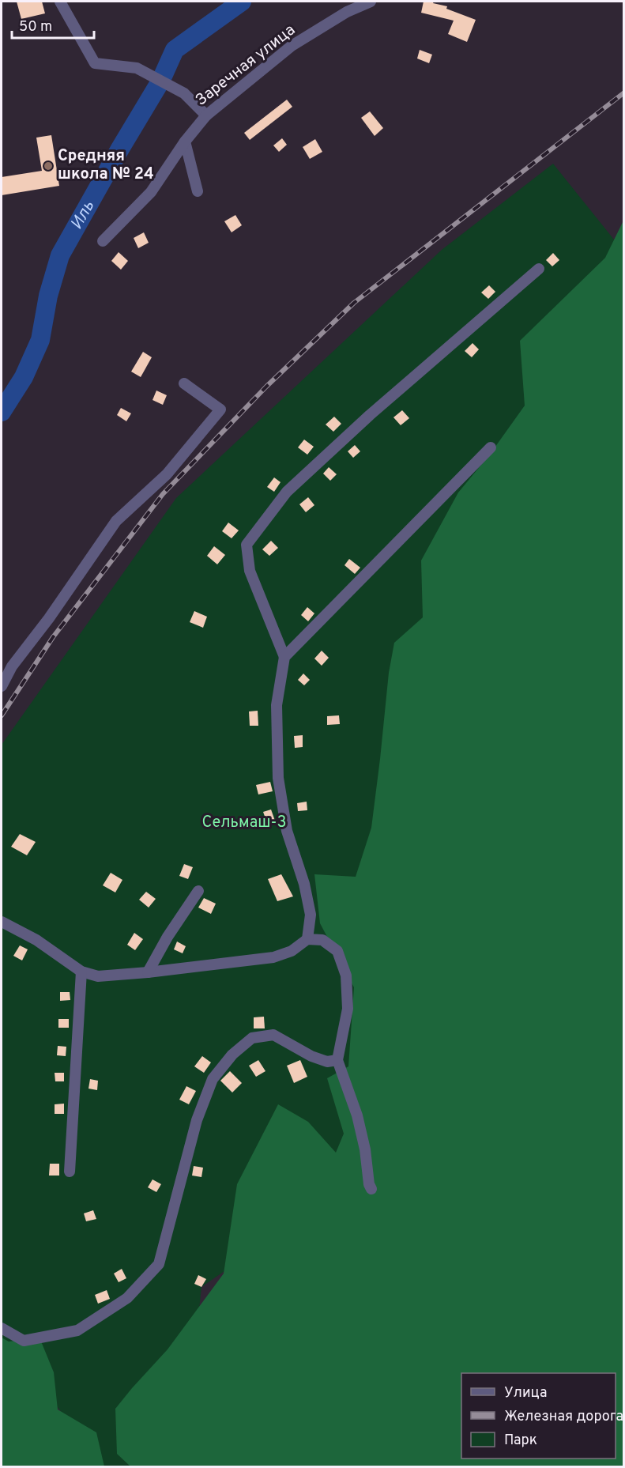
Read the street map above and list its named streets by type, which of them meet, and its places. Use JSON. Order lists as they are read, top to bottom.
{
  "streets": {
    "street": ["Заречная улица"]
  },
  "water": ["Иль"],
  "parks": ["Сельмаш-3"],
  "places": ["Средняя школа № 24"],
  "legend": ["Улица", "Железная дорога", "Парк"],
  "scale_bar": "50 m"
}
